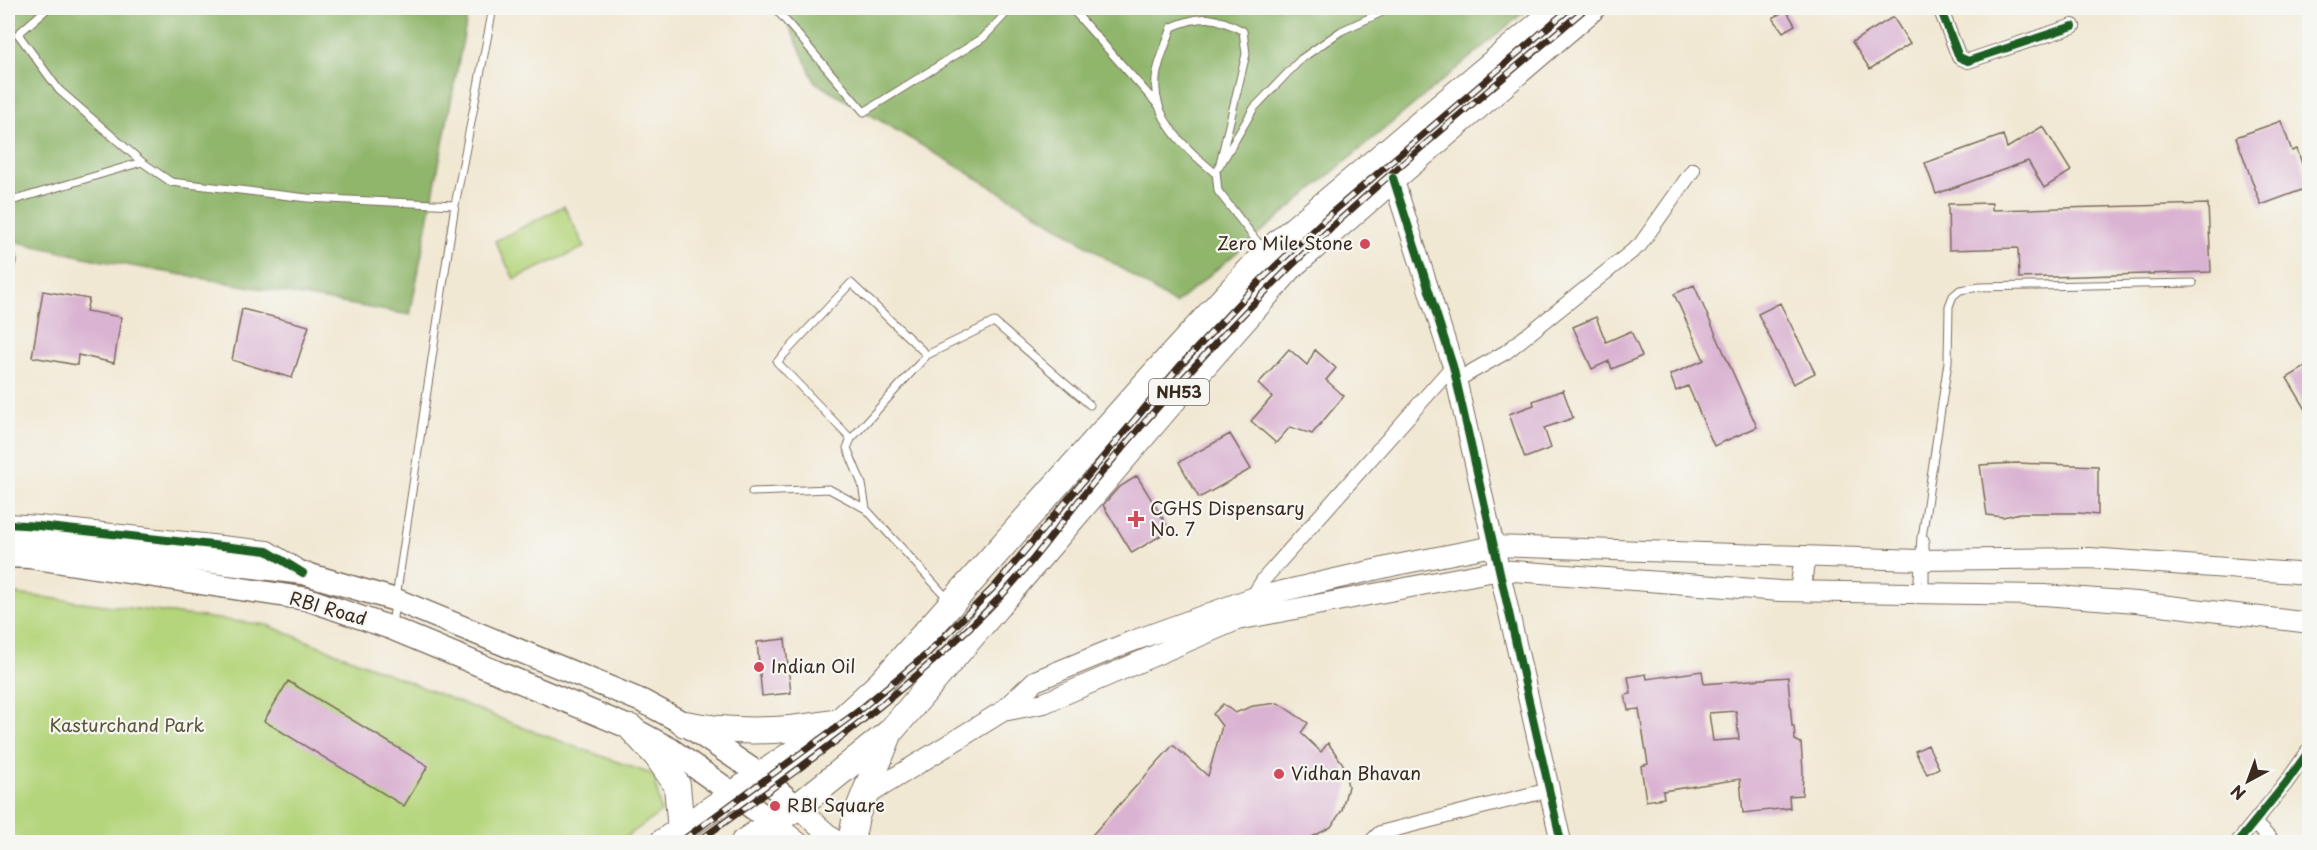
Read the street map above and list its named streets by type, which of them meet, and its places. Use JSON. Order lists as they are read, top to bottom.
{
  "streets": {
    "highway": ["NH53"],
    "main road": ["RBI Road"]
  },
  "parks": ["Kasturchand Park"],
  "places": {
    "other": [
      "Zero Mile Stone",
      "Indian Oil",
      "Vidhan Bhavan",
      "RBI Square"
    ],
    "health": ["CGHS Dispensary No. 7"]
  },
  "north": "bottom left"
}
